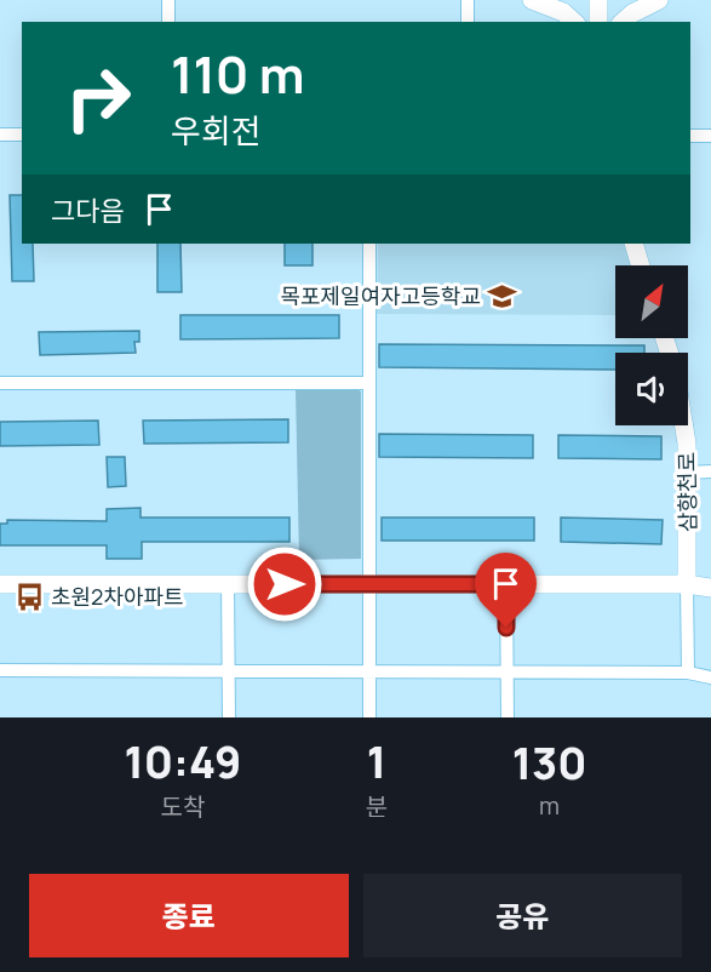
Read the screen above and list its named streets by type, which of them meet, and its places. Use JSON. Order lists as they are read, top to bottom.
{
  "streets": {
    "street": ["삼향천로"]
  },
  "places": {
    "school or university": ["목포제일여자고등학교"],
    "bus stop": ["초원2차아파트"]
  },
  "north": "top right",
  "page": {
    "turn": ["110 m", "우회전"],
    "then": "그다음",
    "eta": [
      "10:49",
      "도착",
      "1",
      "분",
      "130",
      "m"
    ],
    "buttons": ["종료", "공유"]
  }
}
